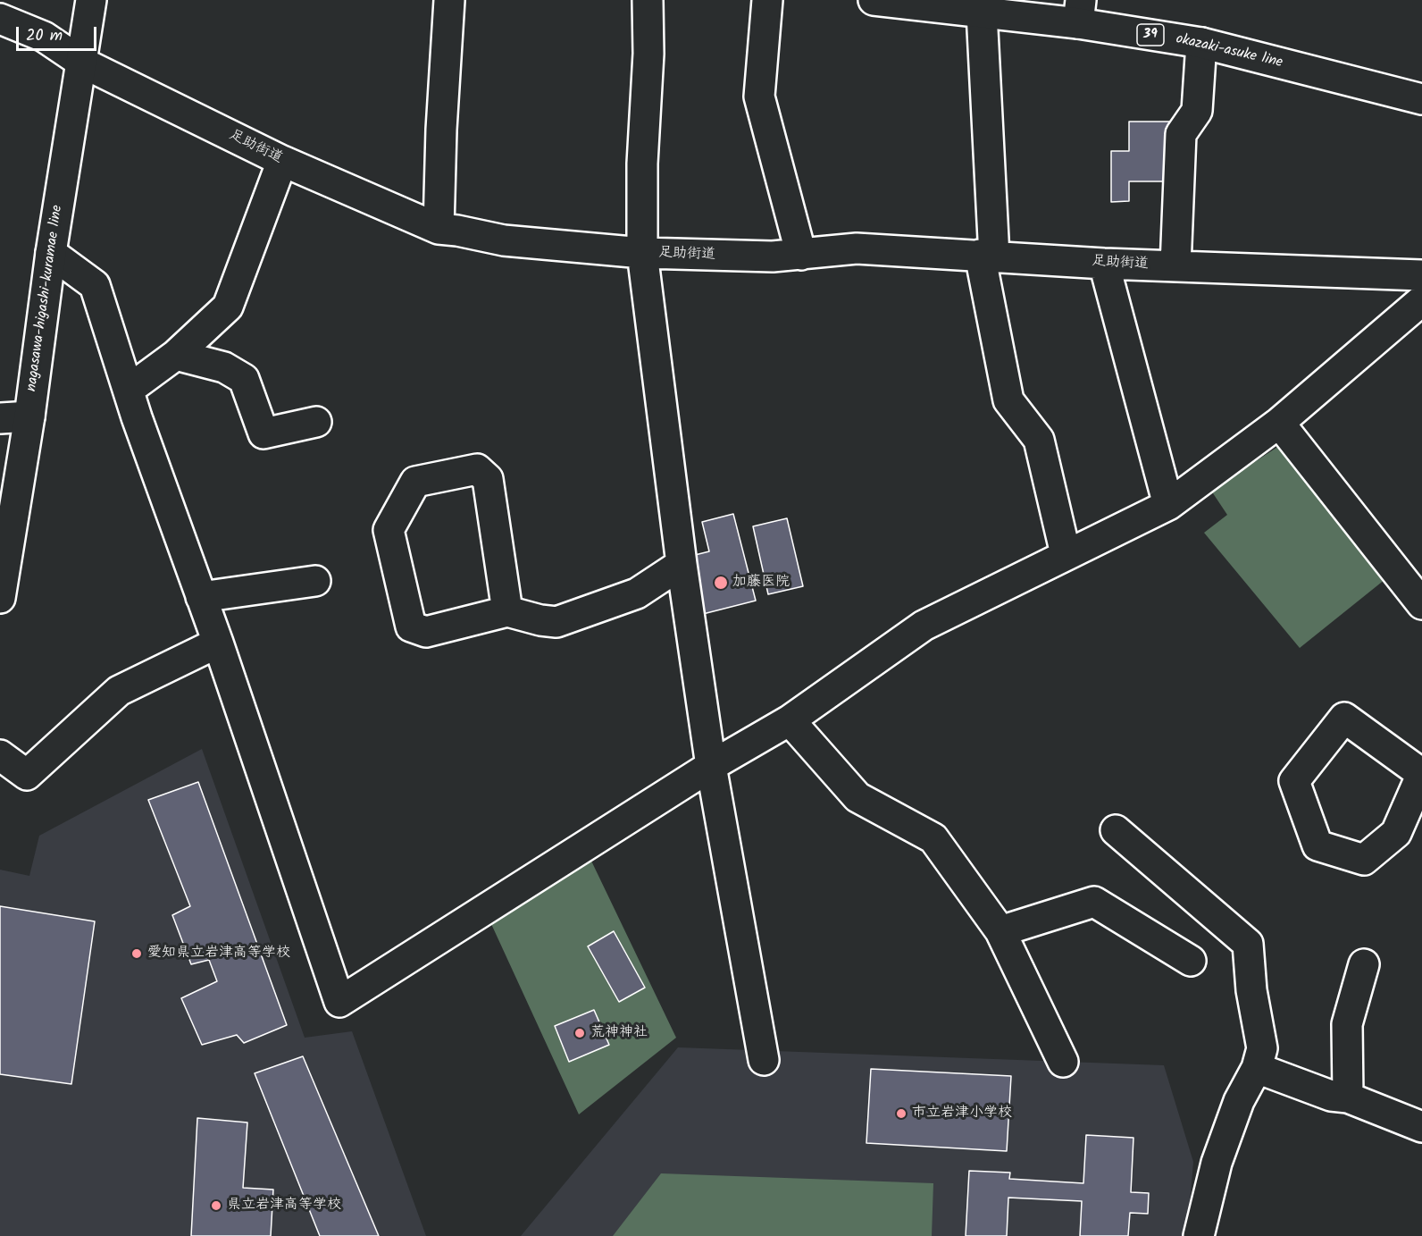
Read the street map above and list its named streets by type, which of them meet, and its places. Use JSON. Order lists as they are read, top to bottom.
{
  "streets": {
    "street": [
      "39",
      "okazaki-asuke line",
      "足助街道",
      "nagasawa-higashi-kuramae line"
    ]
  },
  "crossings": [
    ["足助街道", "nagasawa-higashi-kuramae line"]
  ],
  "places": [
    "加藤医院",
    "愛知県立岩津高等学校",
    "荒神神社",
    "市立岩津小学校",
    "県立岩津高等学校"
  ],
  "scale_bar": "20 m"
}
